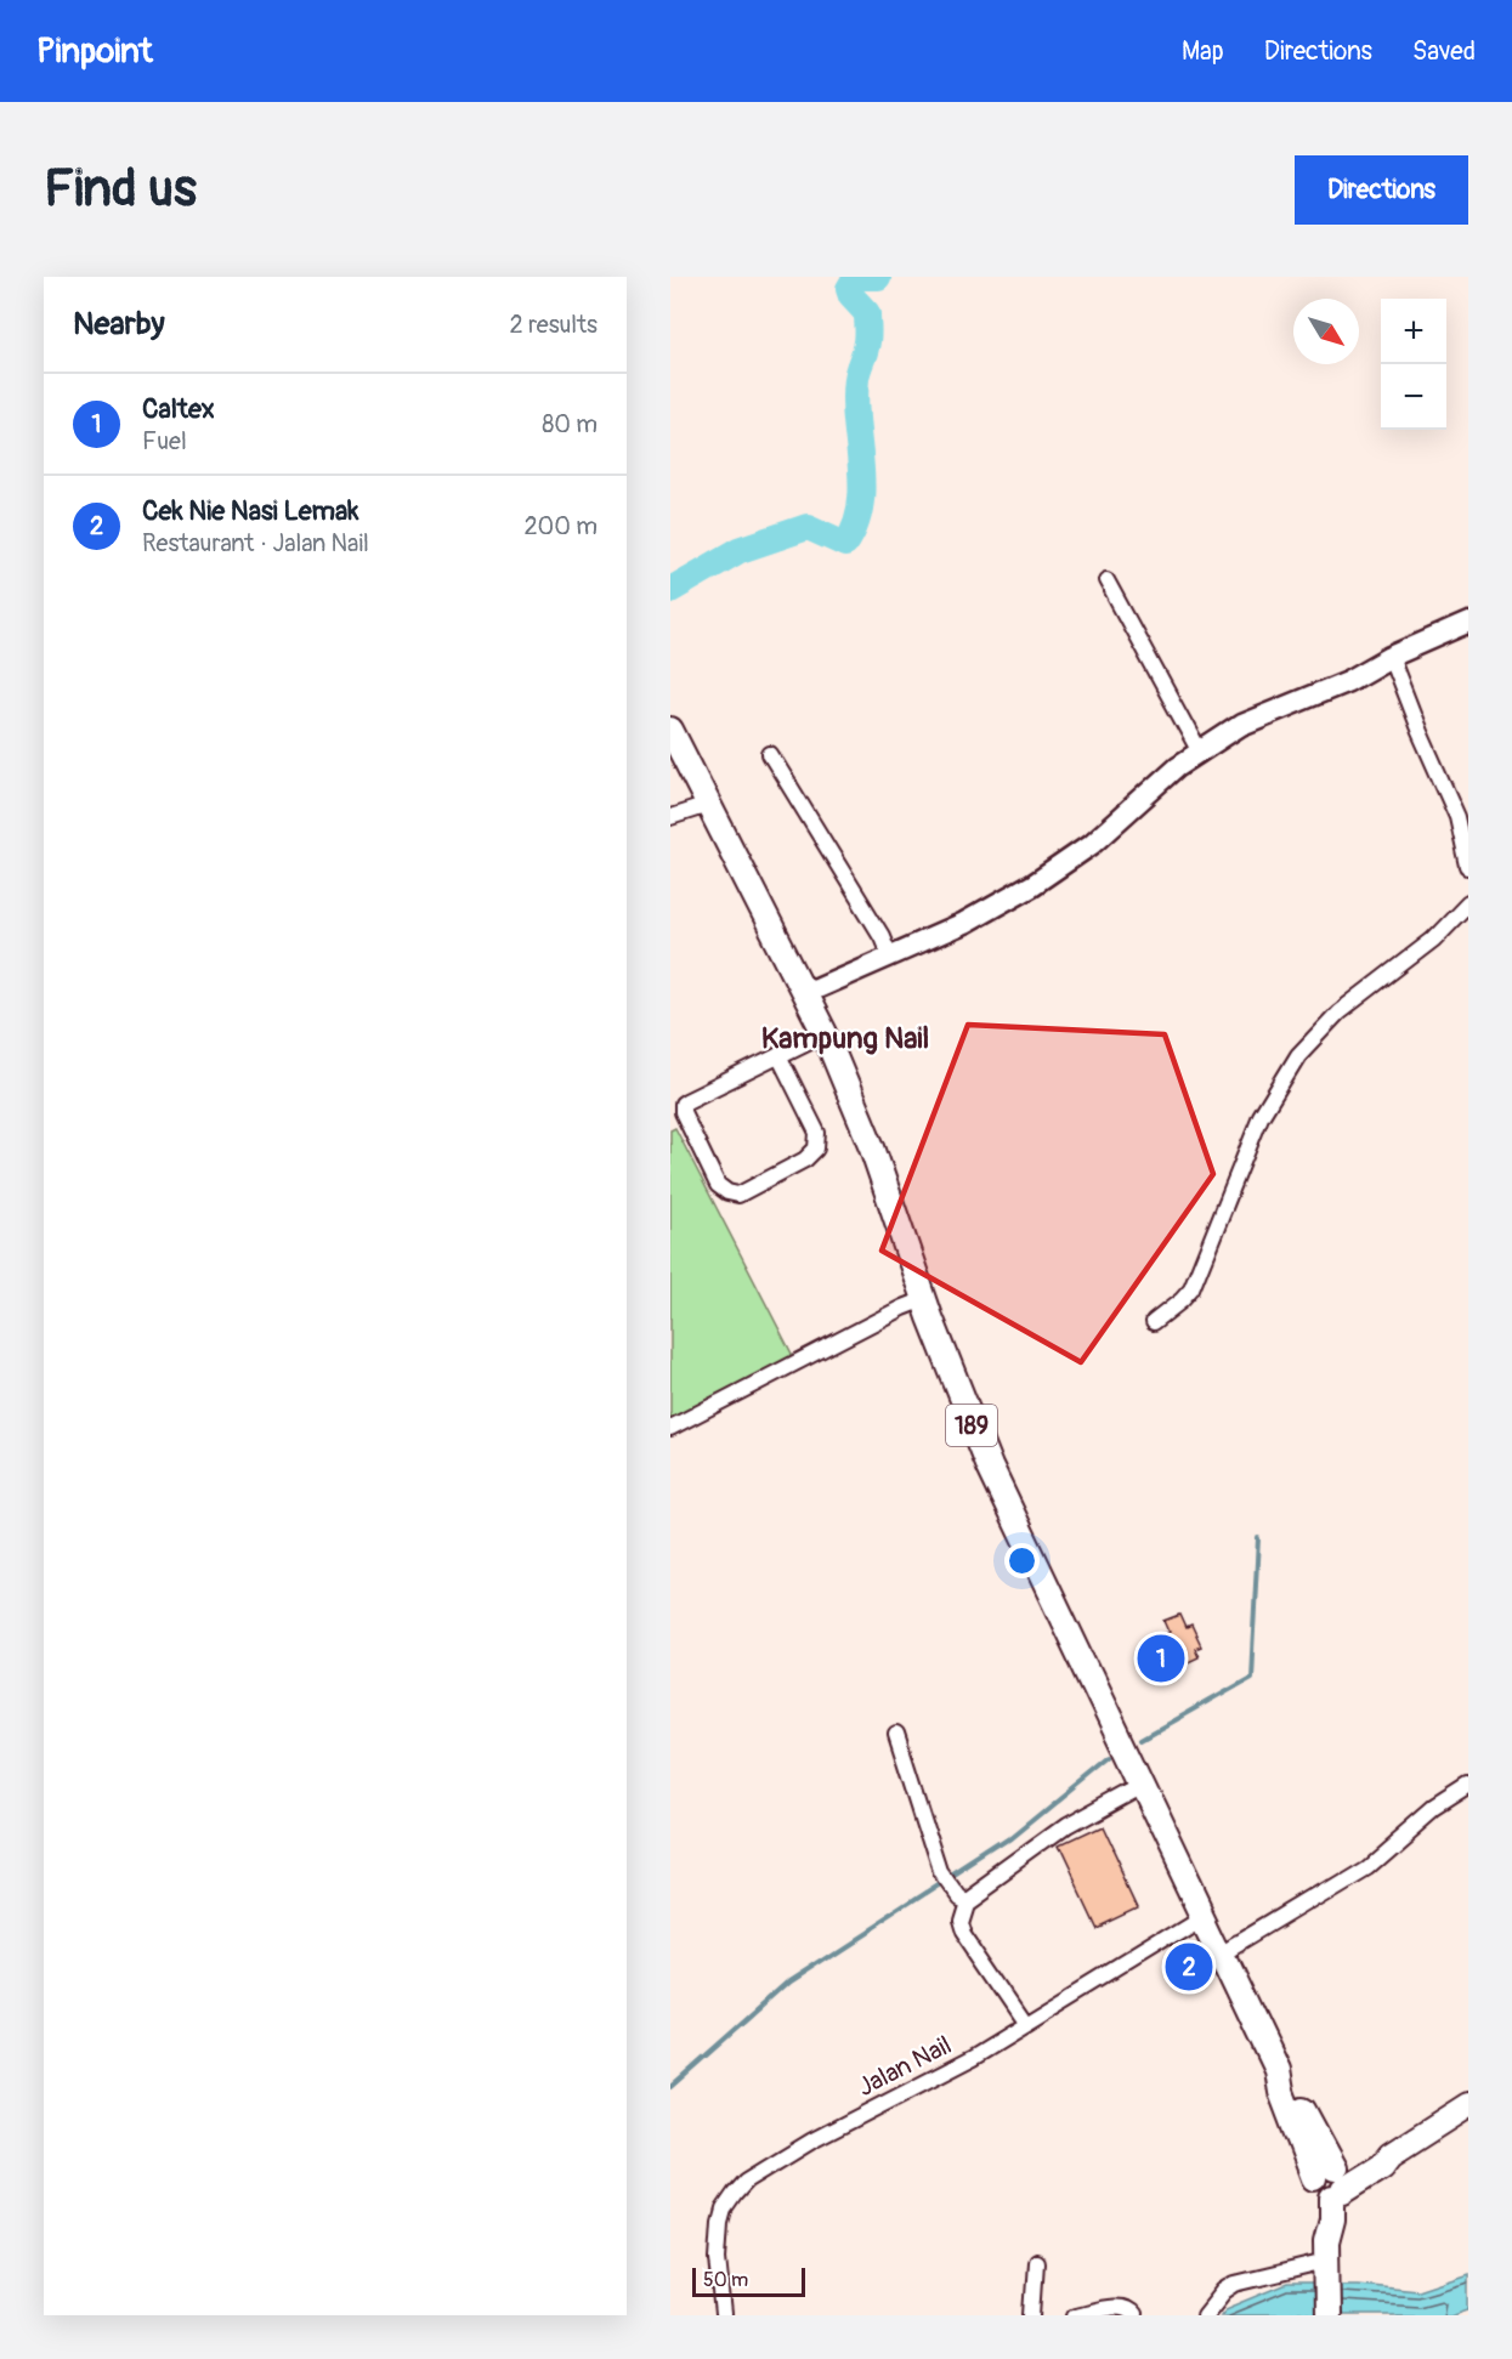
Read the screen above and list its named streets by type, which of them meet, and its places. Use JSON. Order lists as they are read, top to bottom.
{
  "streets": {
    "main road": ["189"],
    "street": ["Jalan Nail"]
  },
  "crossings": [
    ["189", "Jalan Nail"]
  ],
  "districts": ["Kampung Nail"],
  "scale_bar": "50 m",
  "north": "bottom right",
  "page": {
    "header": "Pinpoint",
    "nav": ["Map", "Directions", "Saved"],
    "buttons": "Directions",
    "title": "Find us",
    "heading": ["Nearby", "2 results"],
    "map_buttons": ["+", "−"],
    "list": [
      {
        "mark": "1",
        "name": "Caltex",
        "note": "Fuel",
        "value": "80 m"
      },
      {
        "mark": "2",
        "name": "Cek Nie Nasi Lemak",
        "note": "Restaurant · Jalan Nail",
        "value": "200 m"
      }
    ],
    "pins": ["1", "2"],
    "scale": "50 m"
  }
}
